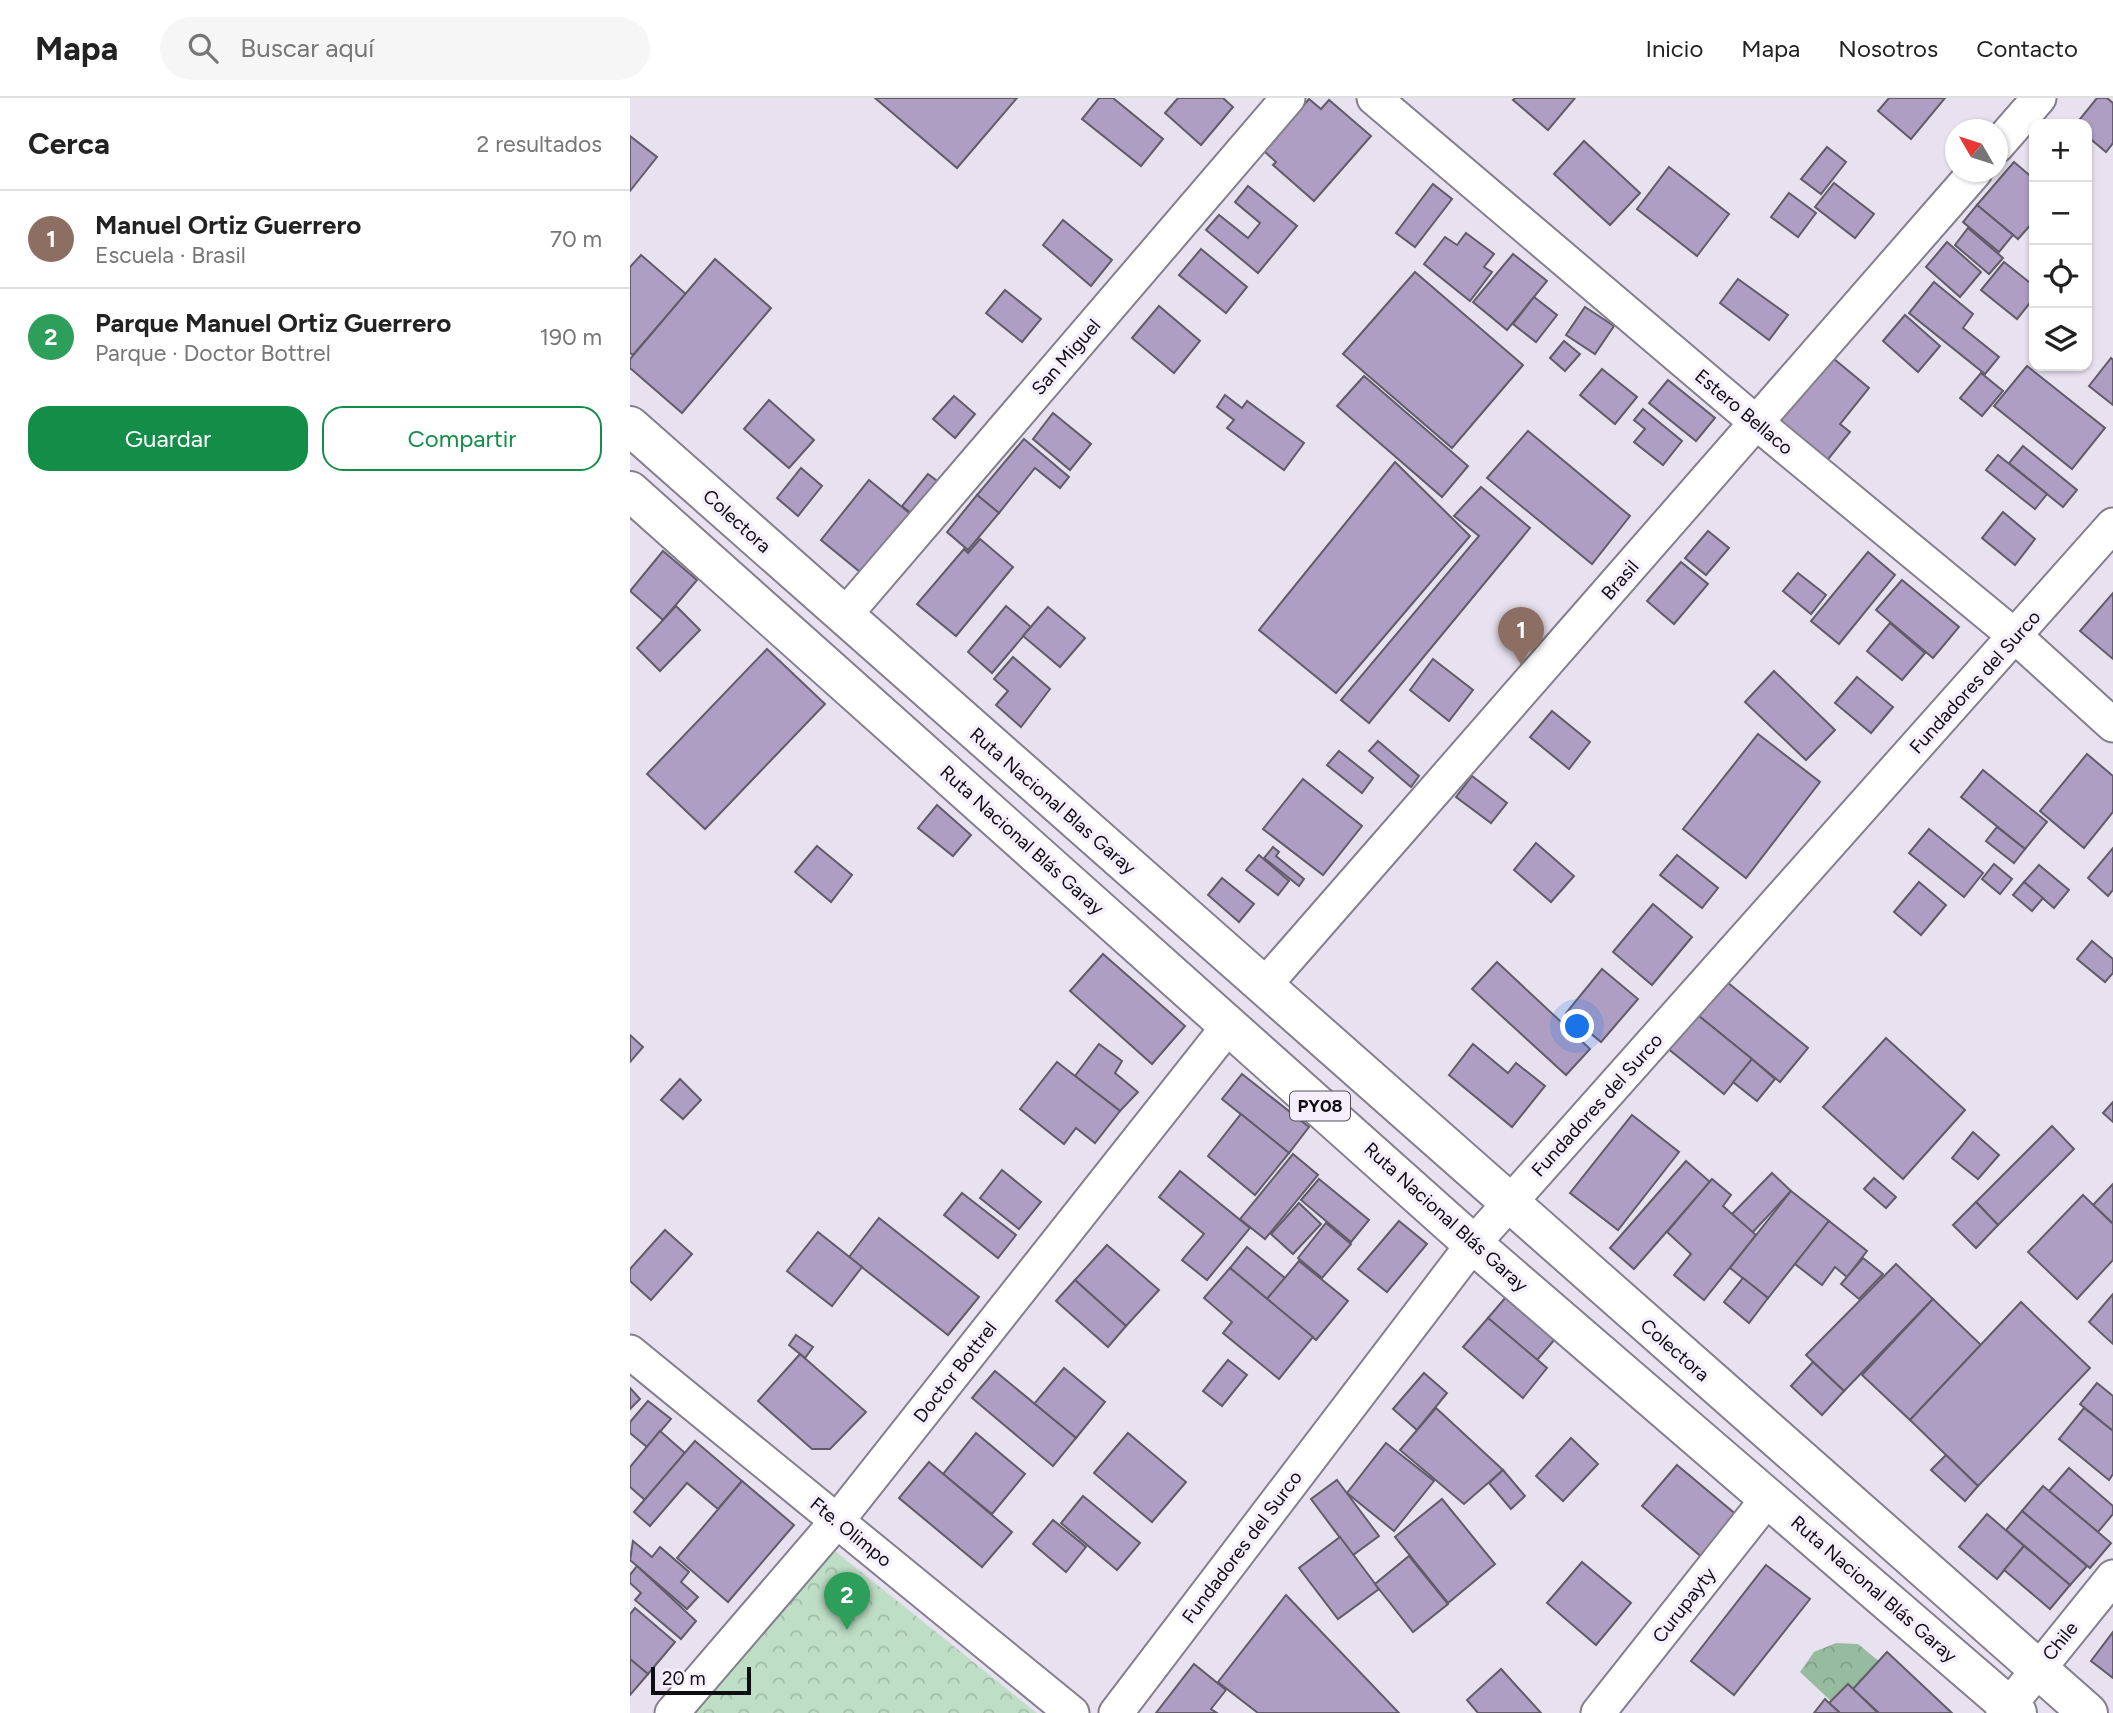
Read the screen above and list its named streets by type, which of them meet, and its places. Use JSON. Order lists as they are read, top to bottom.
{
  "streets": {
    "main road": [
      "Colectora",
      "Ruta Nacional Blas Garay",
      "Ruta Nacional Blás Garay",
      "PY08"
    ],
    "street": [
      "San Miguel",
      "Estero Bellaco",
      "Brasil",
      "Fundadores del Surco",
      "Doctor Bottrel",
      "Fte. Olimpo",
      "Curupayty",
      "Chile"
    ]
  },
  "crossings": [
    ["San Miguel", "Colectora"],
    ["San Miguel", "Ruta Nacional Blas Garay"],
    ["Estero Bellaco", "Brasil"],
    ["Estero Bellaco", "Fundadores del Surco"],
    ["Colectora", "Brasil"],
    ["Colectora", "Fundadores del Surco"],
    ["Colectora", "Ruta Nacional Blas Garay"],
    ["Colectora", "Chile"],
    ["Brasil", "Ruta Nacional Blas Garay"],
    ["Fundadores del Surco", "Ruta Nacional Blás Garay"],
    ["Ruta Nacional Blás Garay", "Doctor Bottrel"],
    ["Ruta Nacional Blás Garay", "Curupayty"],
    ["Ruta Nacional Blás Garay", "Chile"],
    ["Doctor Bottrel", "Fte. Olimpo"]
  ],
  "scale_bar": "20 m",
  "north": "top left",
  "page": {
    "header": "Mapa",
    "search": "Buscar aquí",
    "nav": [
      "Inicio",
      "Mapa",
      "Nosotros",
      "Contacto"
    ],
    "heading": ["Cerca", "2 resultados"],
    "map_buttons": ["+", "−"],
    "list": [
      {
        "mark": "1",
        "name": "Manuel Ortiz Guerrero",
        "note": "Escuela · Brasil",
        "value": "70 m"
      },
      {
        "mark": "2",
        "name": "Parque Manuel Ortiz Guerrero",
        "note": "Parque · Doctor Bottrel",
        "value": "190 m"
      }
    ],
    "buttons": ["Guardar", "Compartir"],
    "pins": ["1", "2"],
    "scale": "20 m"
  }
}
